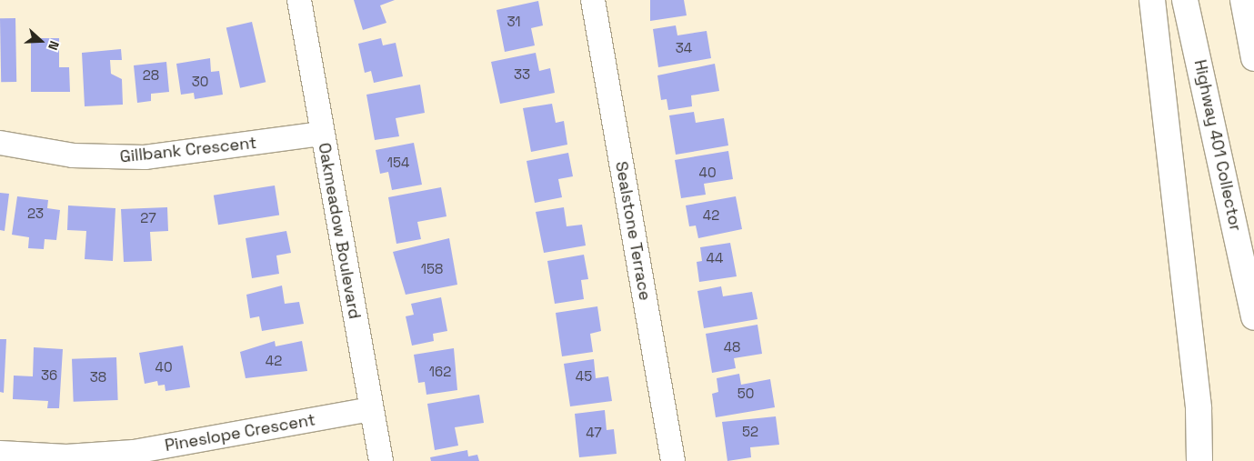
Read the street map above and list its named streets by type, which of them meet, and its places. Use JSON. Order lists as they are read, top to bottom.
{
  "streets": {
    "highway": ["Highway 401 Collector"],
    "street": [
      "Gillbank Crescent",
      "Oakmeadow Boulevard",
      "Sealstone Terrace",
      "Pineslope Crescent"
    ]
  },
  "crossings": [
    ["Gillbank Crescent", "Oakmeadow Boulevard"],
    ["Oakmeadow Boulevard", "Pineslope Crescent"]
  ],
  "house_numbers": [
    "31",
    "34",
    "33",
    "28",
    "30",
    "154",
    "40",
    "23",
    "42",
    "27",
    "44",
    "158",
    "48",
    "42",
    "40",
    "162",
    "36",
    "45",
    "38",
    "50",
    "52",
    "47"
  ],
  "north": "right"
}
